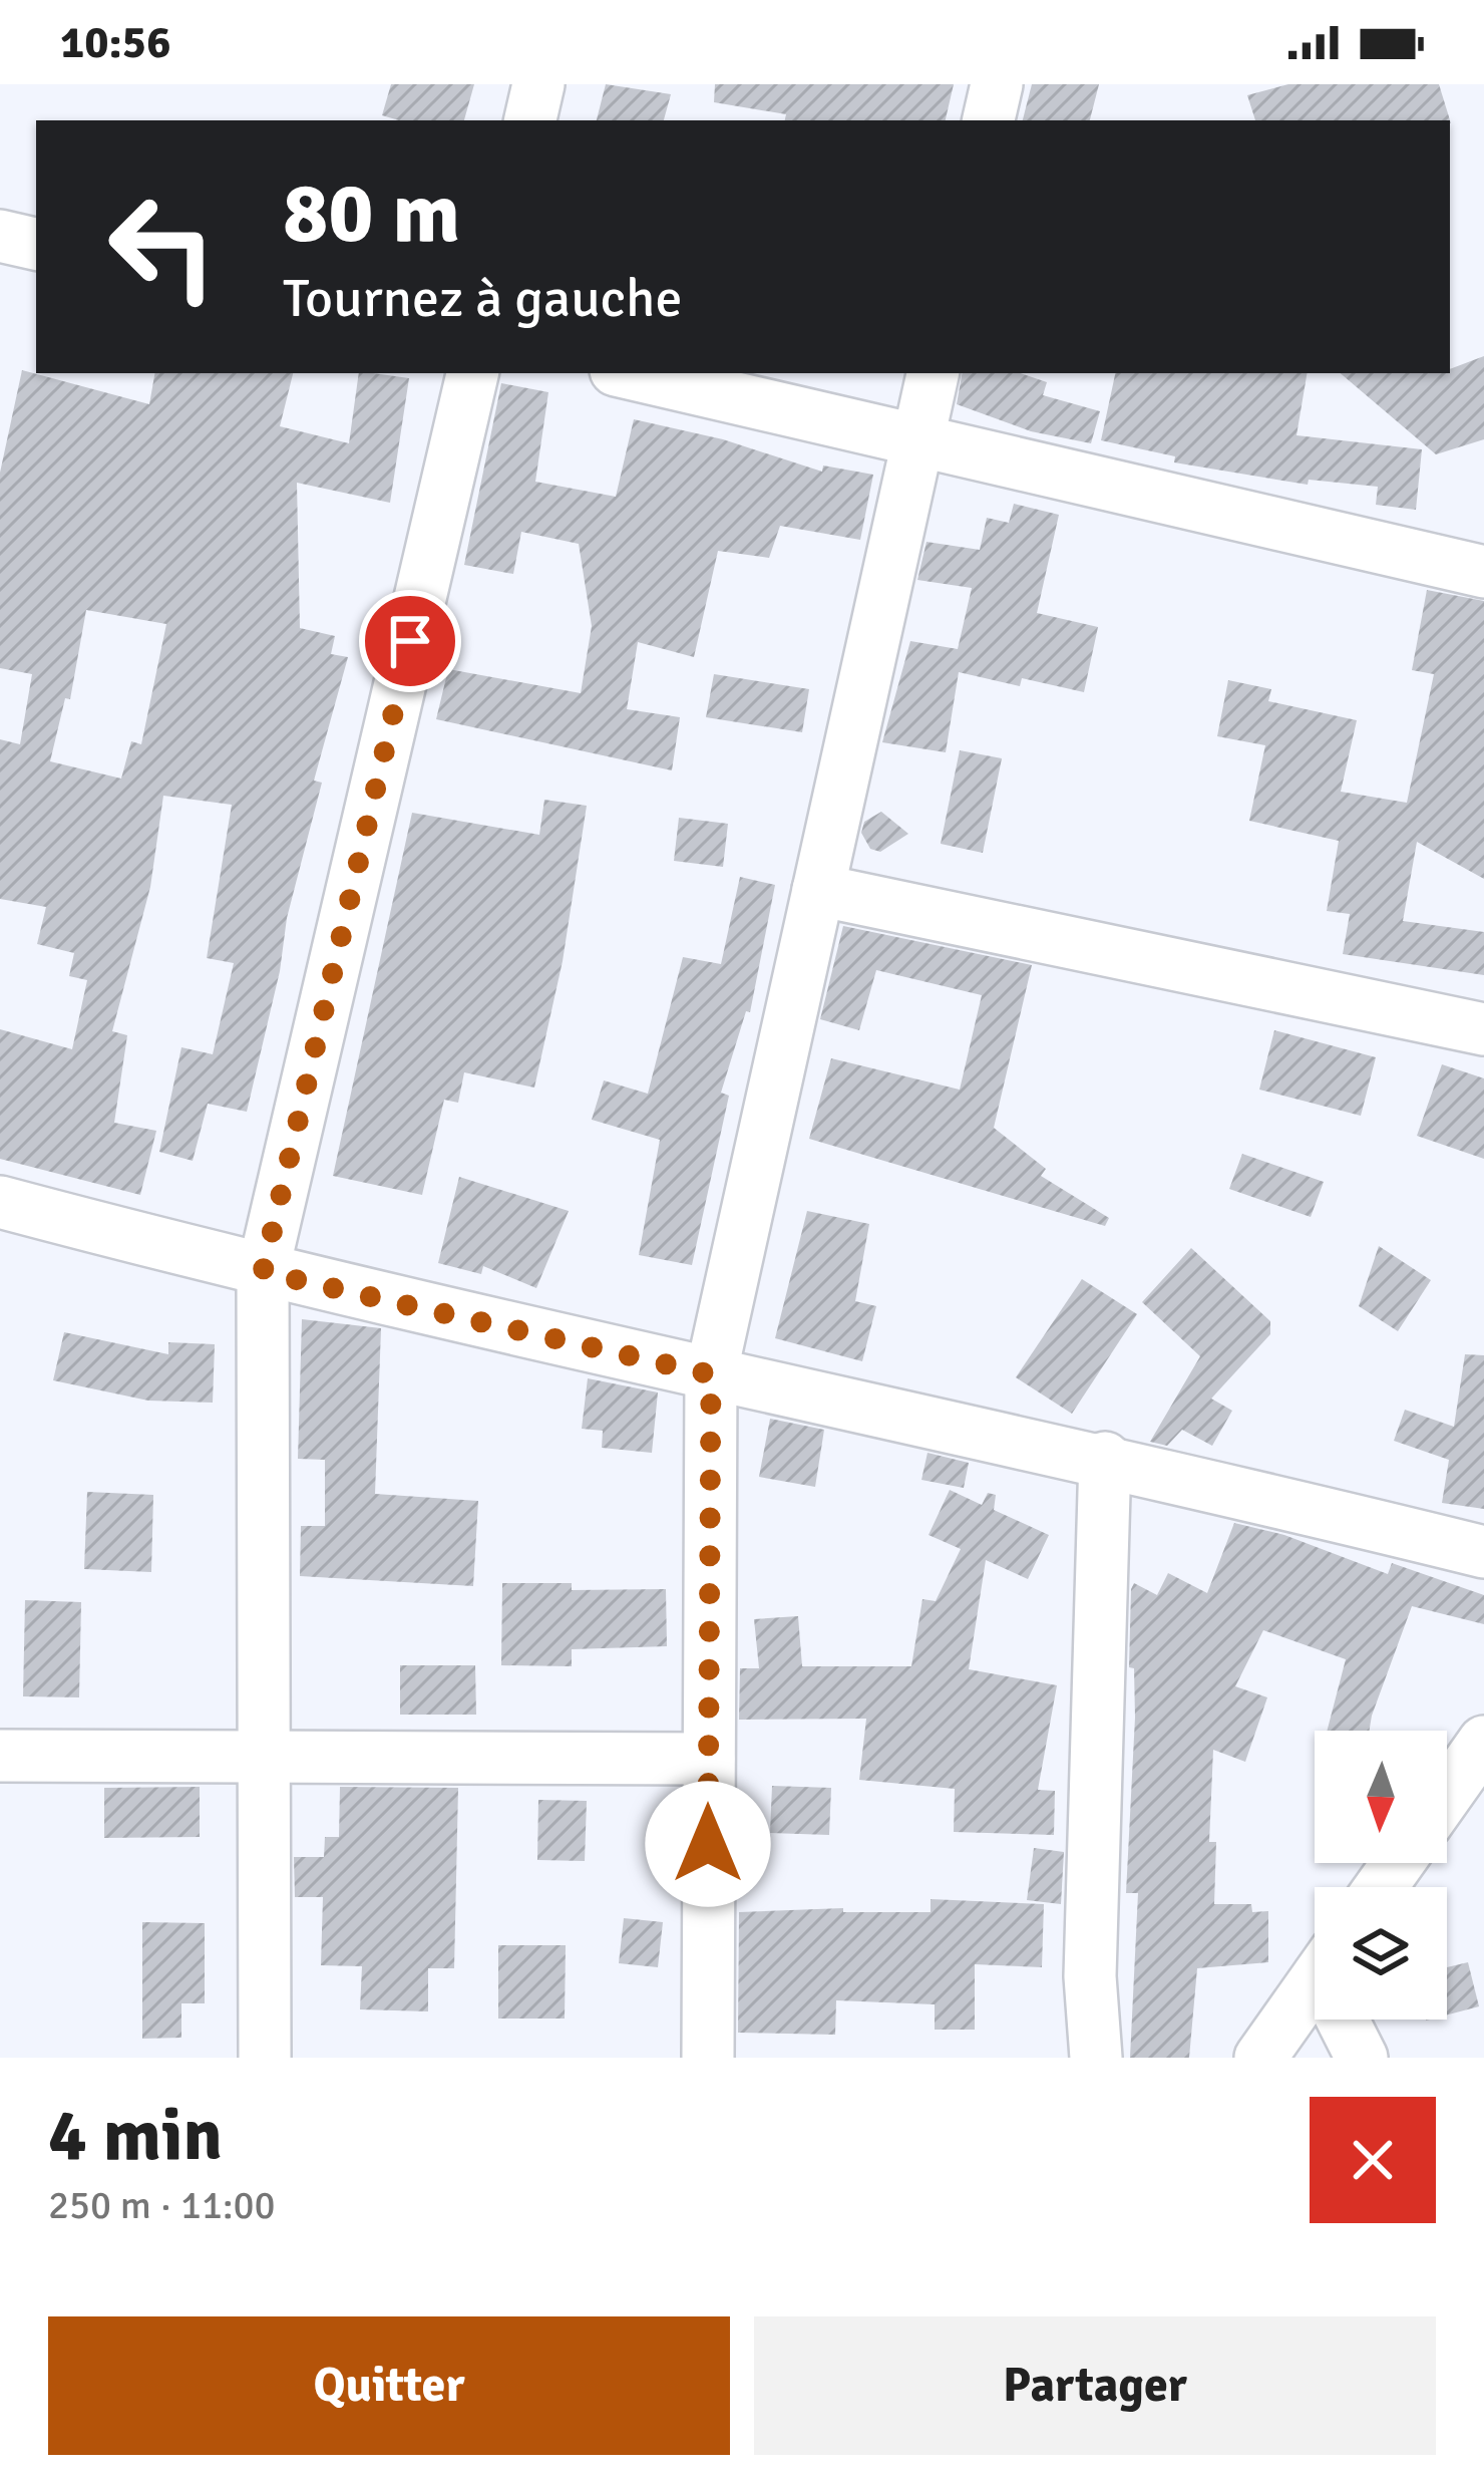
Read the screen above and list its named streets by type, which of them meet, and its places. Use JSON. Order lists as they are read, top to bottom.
{
  "north": "bottom",
  "page": {
    "status": "10:56",
    "turn": ["80 m", "Tournez à gauche"],
    "heading": ["4 min", "250 m · 11:00"],
    "buttons": ["Quitter", "Partager"]
  }
}
